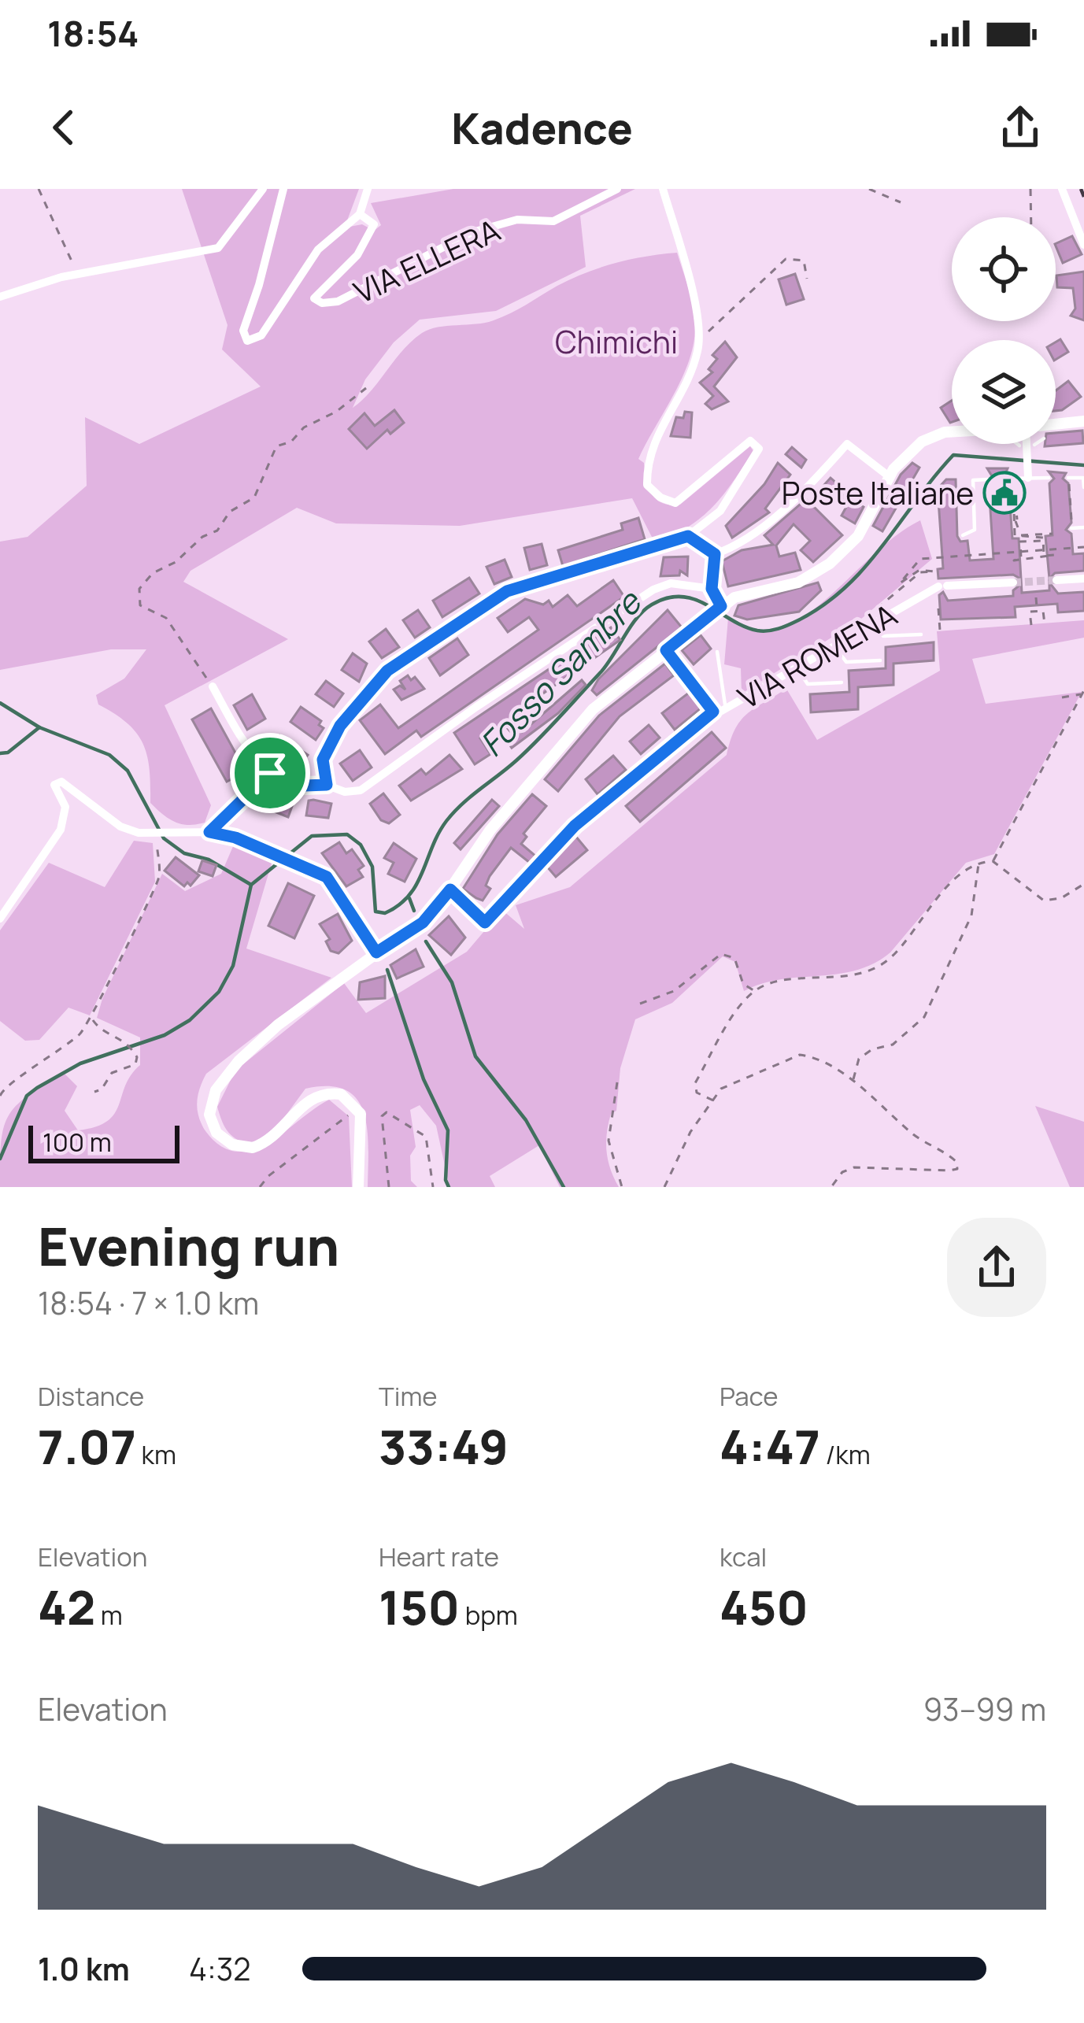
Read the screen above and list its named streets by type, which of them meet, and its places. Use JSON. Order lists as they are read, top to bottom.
{
  "streets": {
    "street": ["VIA ELLERA", "VIA ROMENA"]
  },
  "water": ["Fosso Sambre"],
  "parks": ["Chimichi"],
  "places": {
    "public building": ["Poste Italiane"]
  },
  "scale_bar": "100 m",
  "page": {
    "status": "18:54",
    "header": "Kadence",
    "scale": "100 m",
    "heading": ["Evening run", "18:54 · 7 × 1.0 km"],
    "stats": [
      ["Distance", "7.07 km"],
      ["Time", "33:49"],
      ["Pace", "4:47 /km"],
      ["Elevation", "42 m"],
      ["Heart rate", "150 bpm"],
      ["kcal", "450"]
    ],
    "chart": ["Elevation", "93–99 m"],
    "list": [
      {
        "name": "1.0 km",
        "note": "4:32"
      }
    ]
  }
}
